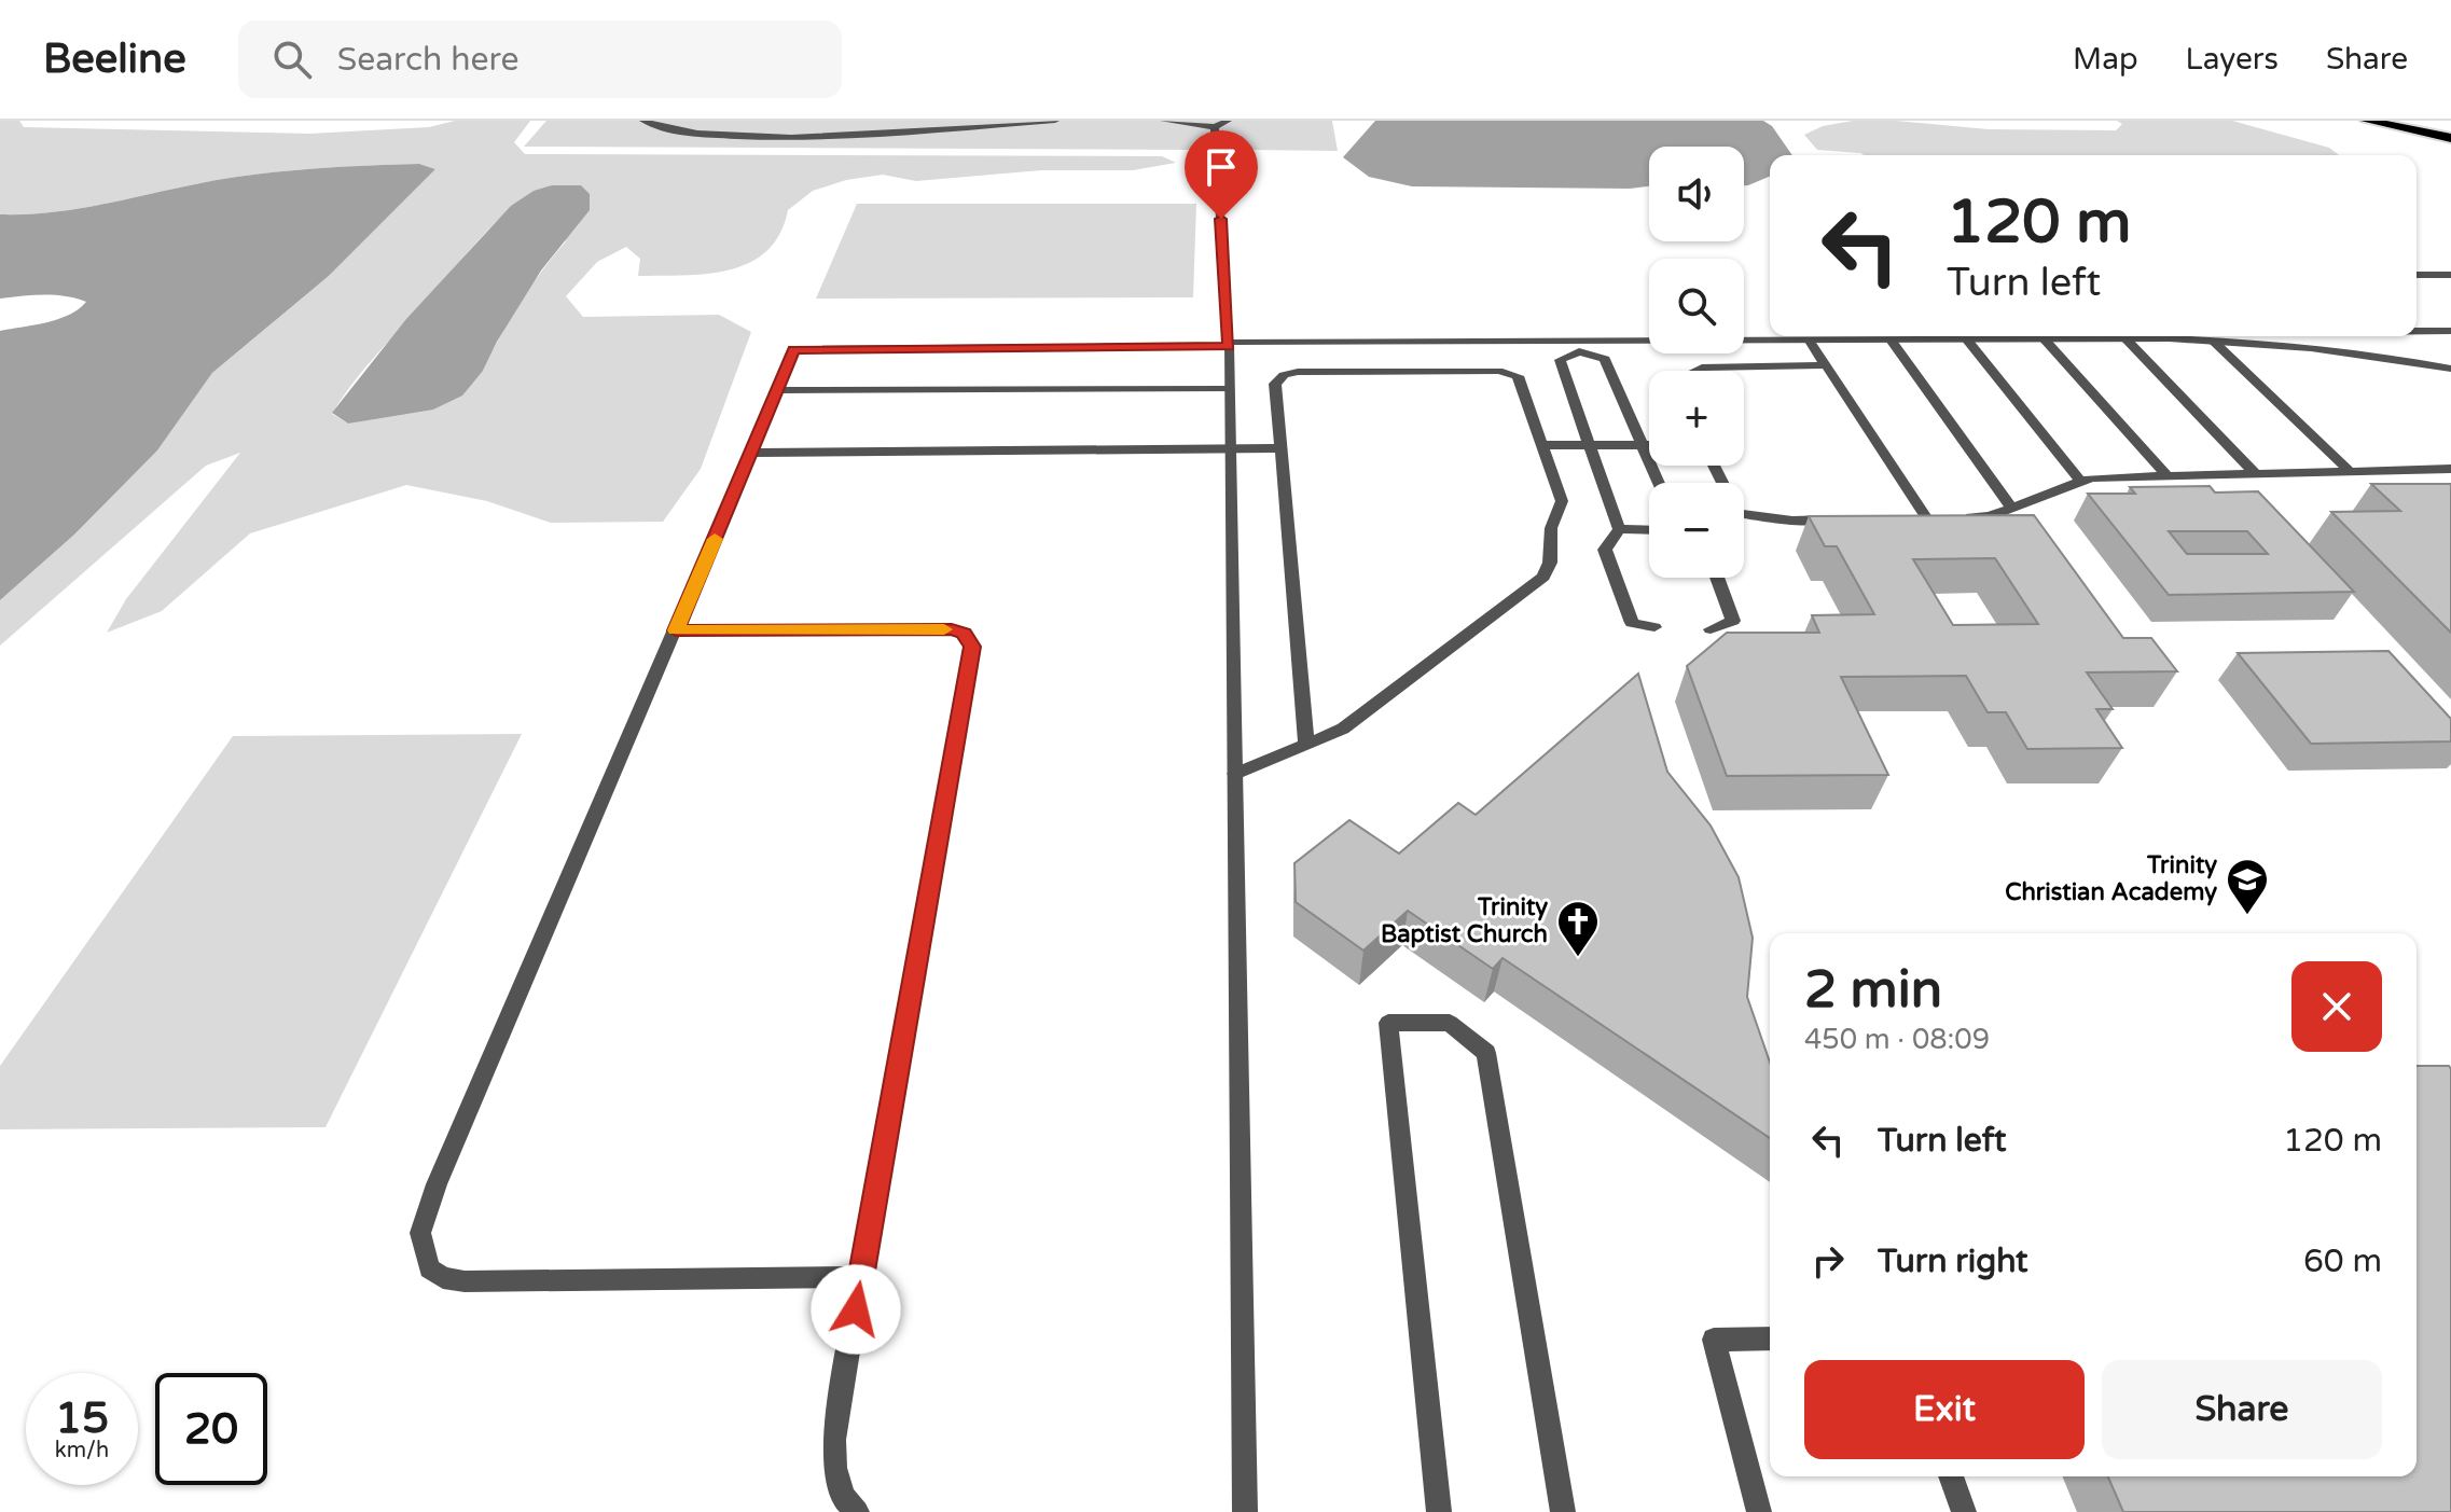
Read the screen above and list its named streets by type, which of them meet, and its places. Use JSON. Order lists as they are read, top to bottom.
{
  "places": {
    "school or university": ["Trinity Christian Academy"],
    "church": ["Trinity Baptist Church"]
  },
  "page": {
    "header": "Beeline",
    "search": "Search here",
    "nav": ["Map", "Layers", "Share"],
    "map_buttons": ["+", "−"],
    "turn": ["120 m", "Turn left"],
    "heading": ["2 min", "450 m · 08:09"],
    "list": [
      {
        "name": "Turn left",
        "value": "120 m"
      },
      {
        "name": "Turn right",
        "value": "60 m"
      }
    ],
    "buttons": ["Exit", "Share"],
    "speed": "15 km/h",
    "limit": "20"
  }
}
